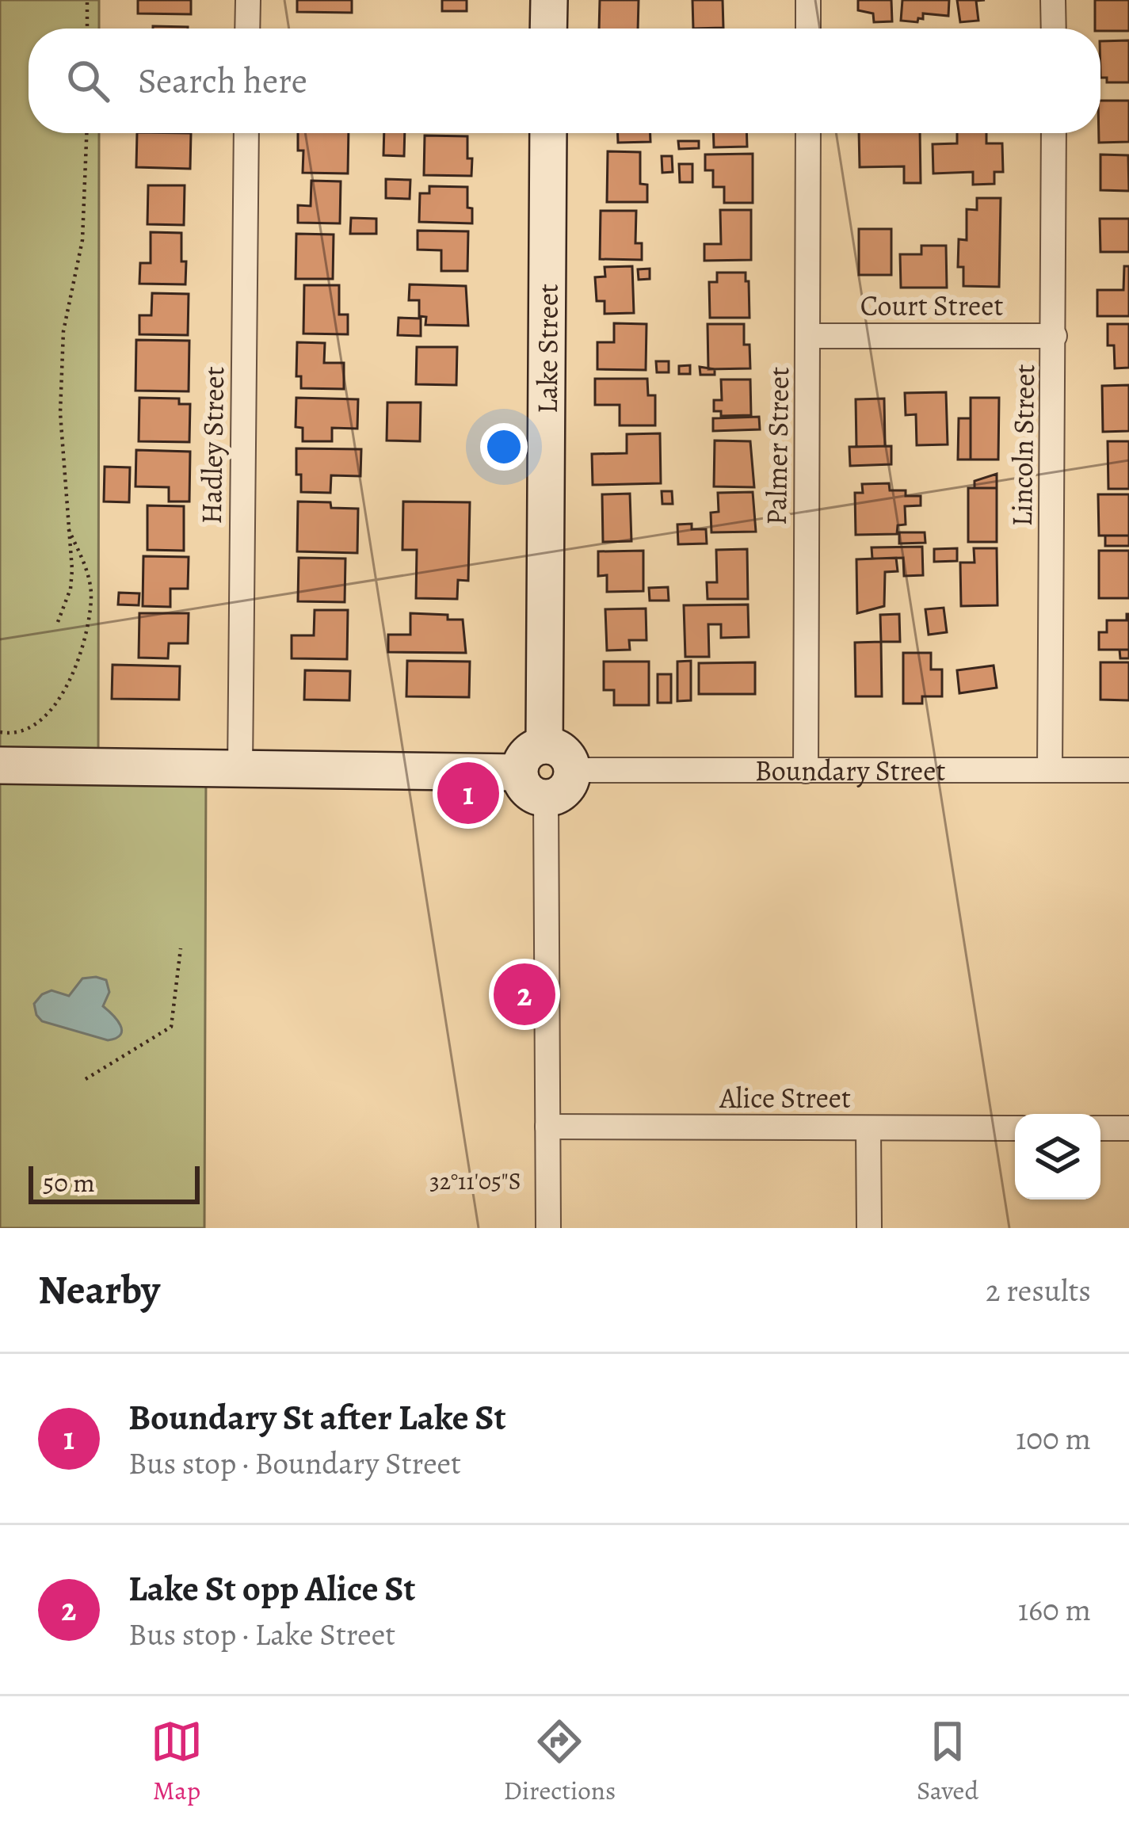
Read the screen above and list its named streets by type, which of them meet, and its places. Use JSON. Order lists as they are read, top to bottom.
{
  "streets": {
    "street": [
      "Court Street",
      "Lake Street",
      "Hadley Street",
      "Lincoln Street",
      "Palmer Street",
      "Boundary Street",
      "Alice Street"
    ]
  },
  "crossings": [
    ["Court Street", "Lincoln Street"],
    ["Court Street", "Palmer Street"],
    ["Lake Street", "Boundary Street"],
    ["Lincoln Street", "Boundary Street"],
    ["Palmer Street", "Boundary Street"]
  ],
  "scale_bar": "50 m",
  "page": {
    "search": "Search here",
    "pins": ["1", "2"],
    "scale": "50 m",
    "heading": ["Nearby", "2 results"],
    "list": [
      {
        "mark": "1",
        "name": "Boundary St after Lake St",
        "note": "Bus stop · Boundary Street",
        "value": "100 m"
      },
      {
        "mark": "2",
        "name": "Lake St opp Alice St",
        "note": "Bus stop · Lake Street",
        "value": "160 m"
      }
    ],
    "nav": ["Map", "Directions", "Saved"]
  },
  "coordinates": ["32°11'05\"S"]
}
